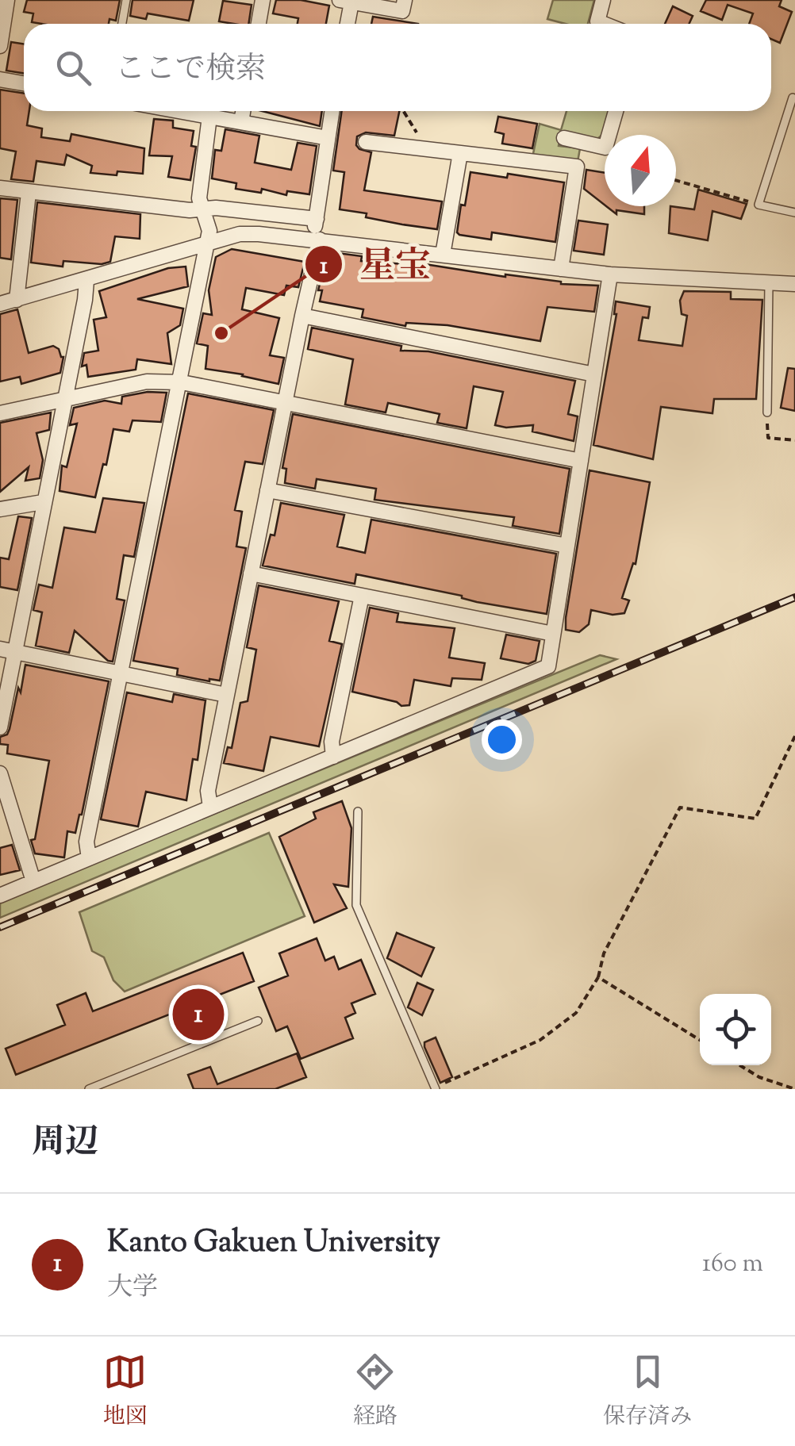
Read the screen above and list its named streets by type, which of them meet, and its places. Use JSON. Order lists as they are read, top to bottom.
{
  "places": ["星宝"],
  "north": "top",
  "page": {
    "search": "ここで検索",
    "pins": "1",
    "heading": "周辺",
    "list": [
      {
        "mark": "1",
        "name": "Kanto Gakuen University",
        "note": "大学",
        "value": "160 m"
      }
    ],
    "nav": ["地図", "経路", "保存済み"]
  }
}
